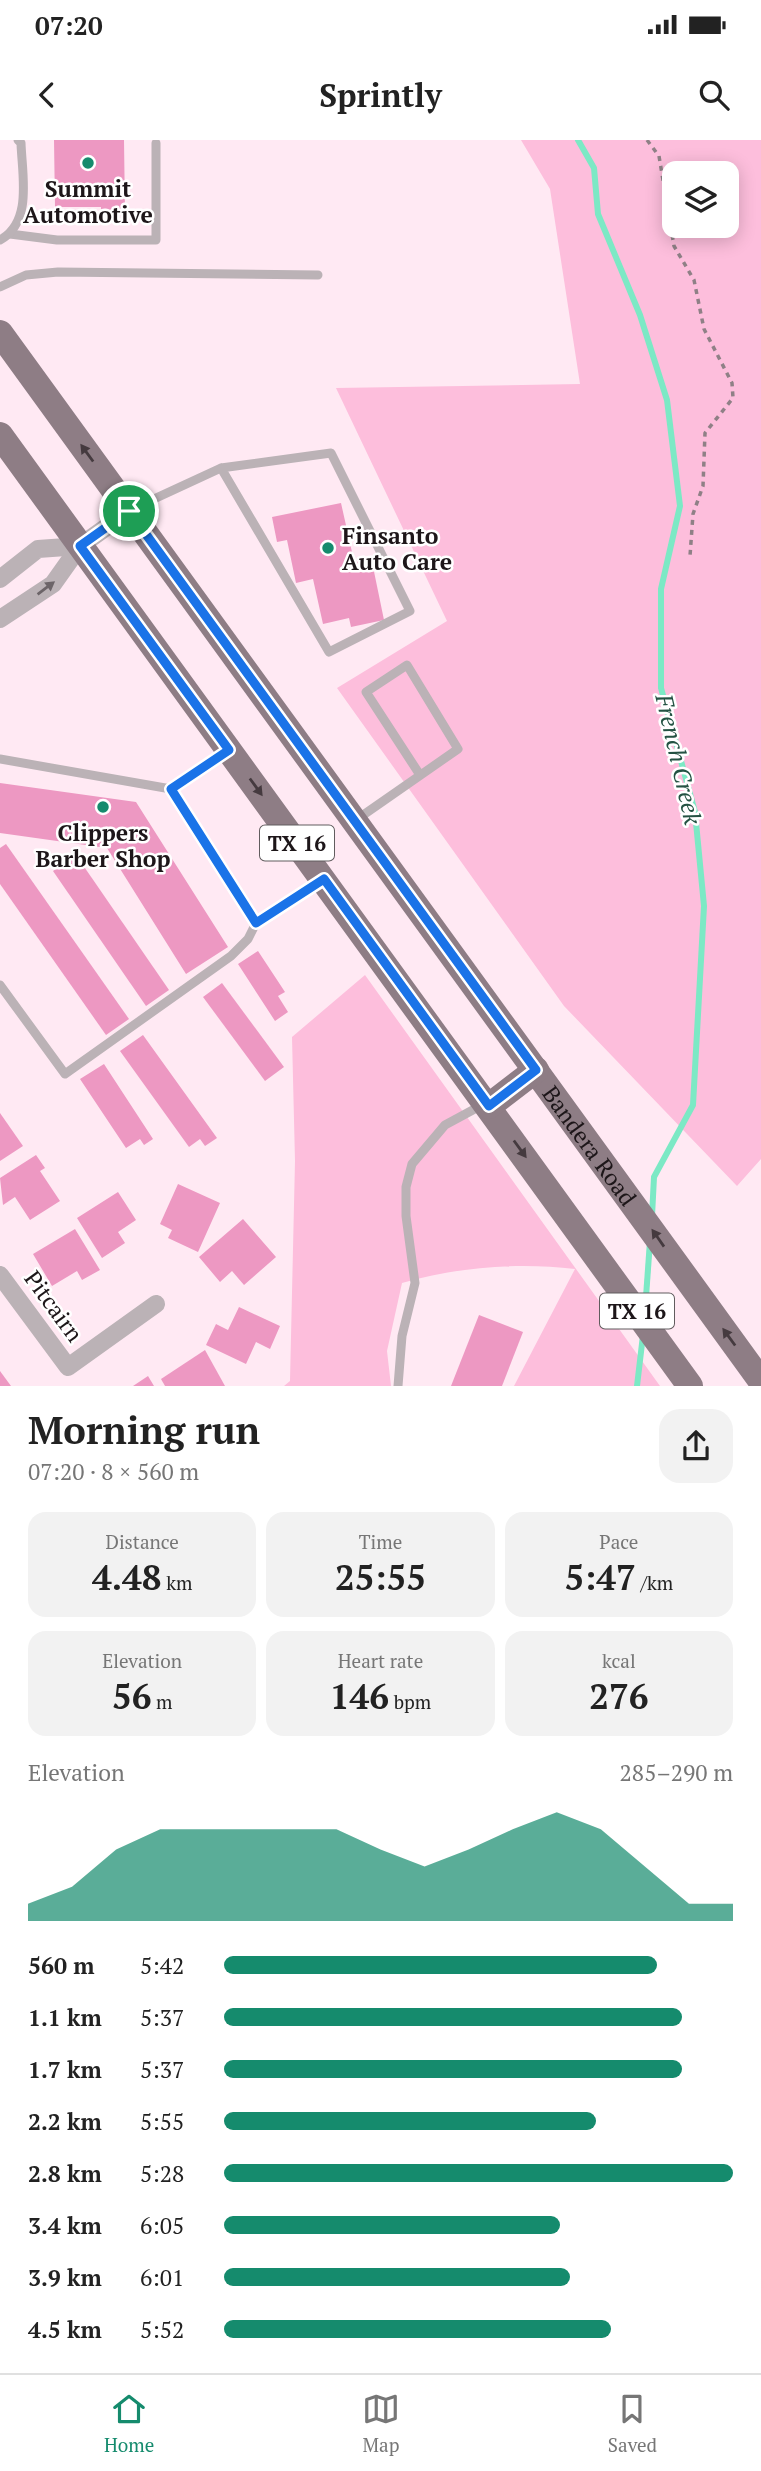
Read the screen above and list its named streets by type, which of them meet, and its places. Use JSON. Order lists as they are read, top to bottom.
{
  "streets": {
    "main road": ["TX 16", "Bandera Road"],
    "street": ["Pitcairn"]
  },
  "water": ["French Creek"],
  "places": ["Summit Automotive", "Finsanto Auto Care", "Clippers Barber Shop"],
  "page": {
    "status": "07:20",
    "header": "Sprintly",
    "heading": ["Morning run", "07:20 · 8 × 560 m"],
    "stats": [
      ["Distance", "4.48 km"],
      ["Time", "25:55"],
      ["Pace", "5:47 /km"],
      ["Elevation", "56 m"],
      ["Heart rate", "146 bpm"],
      ["kcal", "276"]
    ],
    "chart": ["Elevation", "285–290 m"],
    "list": [
      {
        "name": "560 m",
        "note": "5:42"
      },
      {
        "name": "1.1 km",
        "note": "5:37"
      },
      {
        "name": "1.7 km",
        "note": "5:37"
      },
      {
        "name": "2.2 km",
        "note": "5:55"
      },
      {
        "name": "2.8 km",
        "note": "5:28"
      },
      {
        "name": "3.4 km",
        "note": "6:05"
      },
      {
        "name": "3.9 km",
        "note": "6:01"
      },
      {
        "name": "4.5 km",
        "note": "5:52"
      }
    ],
    "tabs": ["Home", "Map", "Saved"]
  }
}
